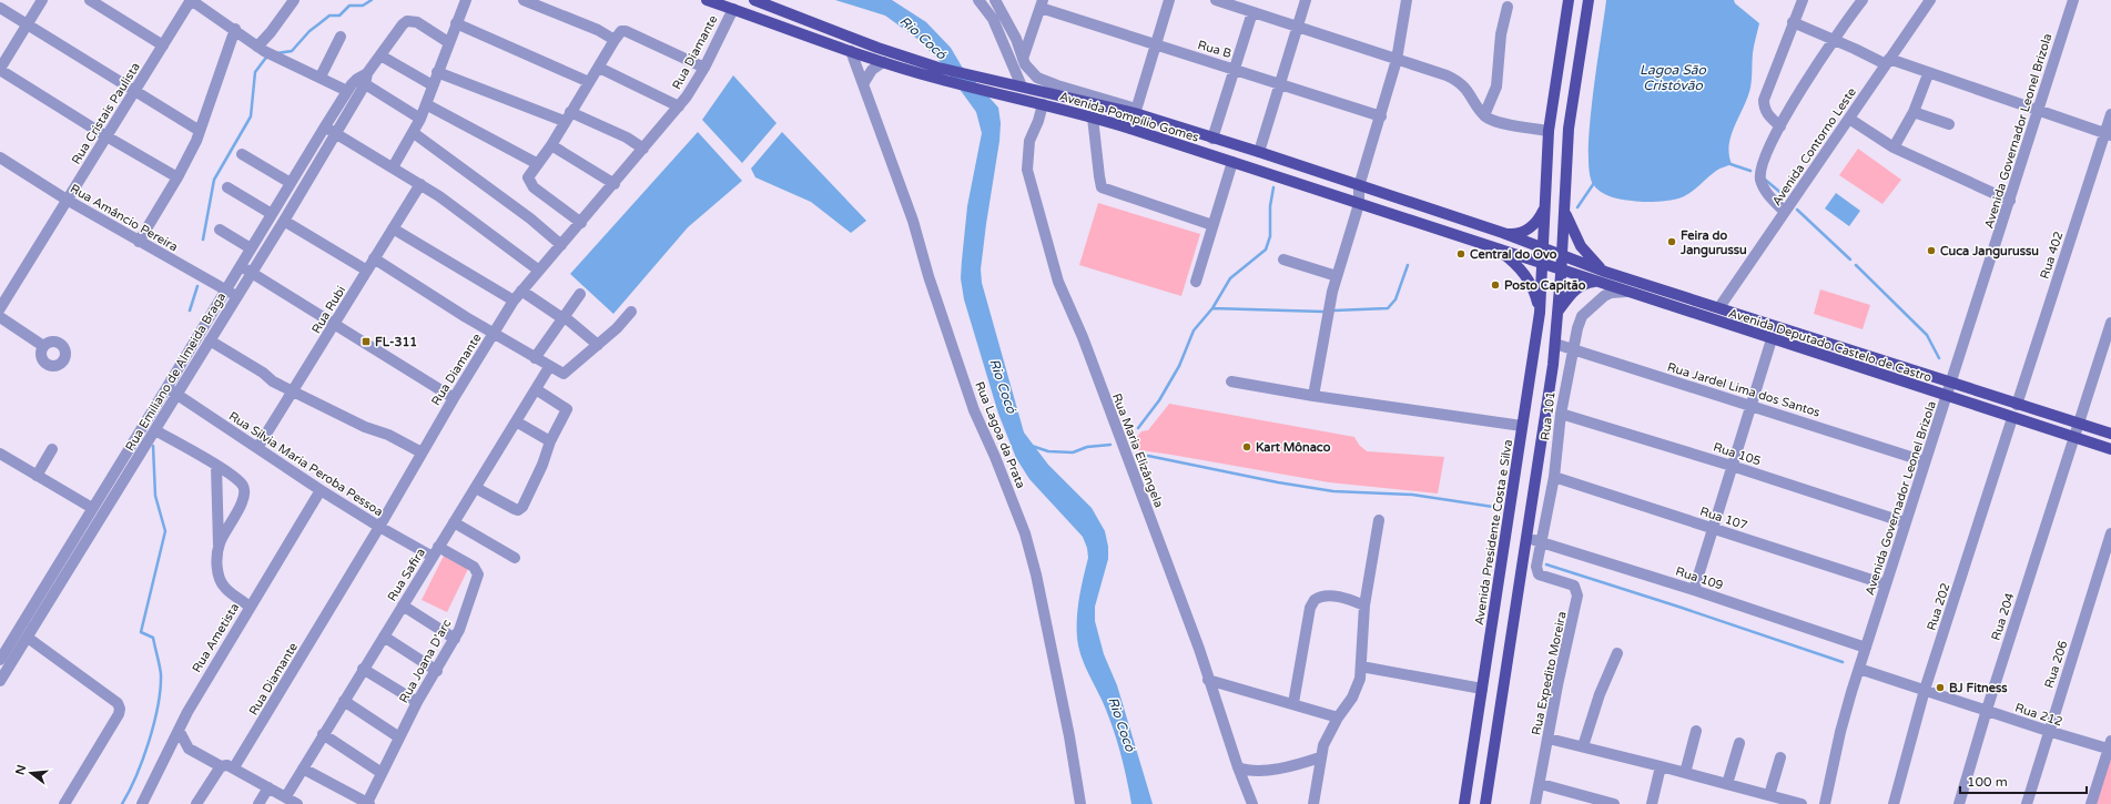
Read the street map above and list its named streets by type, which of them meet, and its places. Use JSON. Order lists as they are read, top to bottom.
{
  "streets": {
    "main road": ["Avenida Pompílio Gomes", "Avenida Deputado Castelo de Castro", "Avenida Presidente Costa e Silva"],
    "street": [
      "Rua B",
      "Rua Diamante",
      "Rua Cristais Paulista",
      "Avenida Governador Leonel Brizola",
      "Avenida Contorno Leste",
      "Rua Amâncio Pereira",
      "Rua 402",
      "Rua Rubi",
      "Rua Emíliano de Almeida Braga",
      "Rua Jardel Lima dos Santos",
      "Rua 101",
      "Rua Lagoa da Prata",
      "Rua Maria Elizângela",
      "Rua 105",
      "Rua Silvia Maria Peroba Pessoa",
      "Rua 107",
      "Rua Safira",
      "Rua 109",
      "Rua 202",
      "Rua 204",
      "Rua Ametista",
      "Rua Joana D'arc",
      "Rua 206",
      "Rua Expedito Moreira",
      "Rua 212"
    ]
  },
  "crossings": [
    ["Rua Diamante", "Avenida Pompílio Gomes"],
    ["Rua Diamante", "Rua Silvia Maria Peroba Pessoa"],
    ["Rua Cristais Paulista", "Rua Amâncio Pereira"],
    ["Avenida Pompílio Gomes", "Avenida Deputado Castelo de Castro"],
    ["Avenida Pompílio Gomes", "Rua Lagoa da Prata"],
    ["Avenida Pompílio Gomes", "Rua Maria Elizângela"],
    ["Avenida Pompílio Gomes", "Avenida Presidente Costa e Silva"],
    ["Avenida Governador Leonel Brizola", "Avenida Deputado Castelo de Castro"],
    ["Avenida Governador Leonel Brizola", "Rua Jardel Lima dos Santos"],
    ["Avenida Governador Leonel Brizola", "Rua 105"],
    ["Avenida Governador Leonel Brizola", "Rua 107"],
    ["Avenida Governador Leonel Brizola", "Rua 109"],
    ["Avenida Governador Leonel Brizola", "Rua 212"],
    ["Avenida Contorno Leste", "Avenida Deputado Castelo de Castro"],
    ["Rua Amâncio Pereira", "Rua Emíliano de Almeida Braga"],
    ["Rua 402", "Avenida Deputado Castelo de Castro"],
    ["Rua Rubi", "Rua Silvia Maria Peroba Pessoa"],
    ["Avenida Deputado Castelo de Castro", "Rua 101"],
    ["Avenida Deputado Castelo de Castro", "Avenida Presidente Costa e Silva"],
    ["Avenida Deputado Castelo de Castro", "Rua 202"],
    ["Avenida Deputado Castelo de Castro", "Rua 204"],
    ["Rua Emíliano de Almeida Braga", "Rua Silvia Maria Peroba Pessoa"],
    ["Rua Jardel Lima dos Santos", "Rua 101"],
    ["Rua 101", "Rua 105"],
    ["Rua 101", "Rua 107"],
    ["Rua 101", "Rua 109"],
    ["Rua 101", "Rua Expedito Moreira"],
    ["Rua Silvia Maria Peroba Pessoa", "Rua Safira"],
    ["Rua Silvia Maria Peroba Pessoa", "Rua Ametista"],
    ["Rua Safira", "Rua Joana D'arc"],
    ["Rua 202", "Rua 212"],
    ["Rua 204", "Rua 212"],
    ["Rua 206", "Rua 212"]
  ],
  "water": ["Rio Cocó", "Lagoa São Cristóvão"],
  "places": {
    "other": [
      "Feira do Jangurussu",
      "Cuca Jangurussu",
      "Central do Ovo",
      "Posto Capitão",
      "Kart Mônaco",
      "BJ Fitness"
    ],
    "transit": ["FL-311"]
  },
  "scale_bar": "100 m",
  "north": "left"
}
